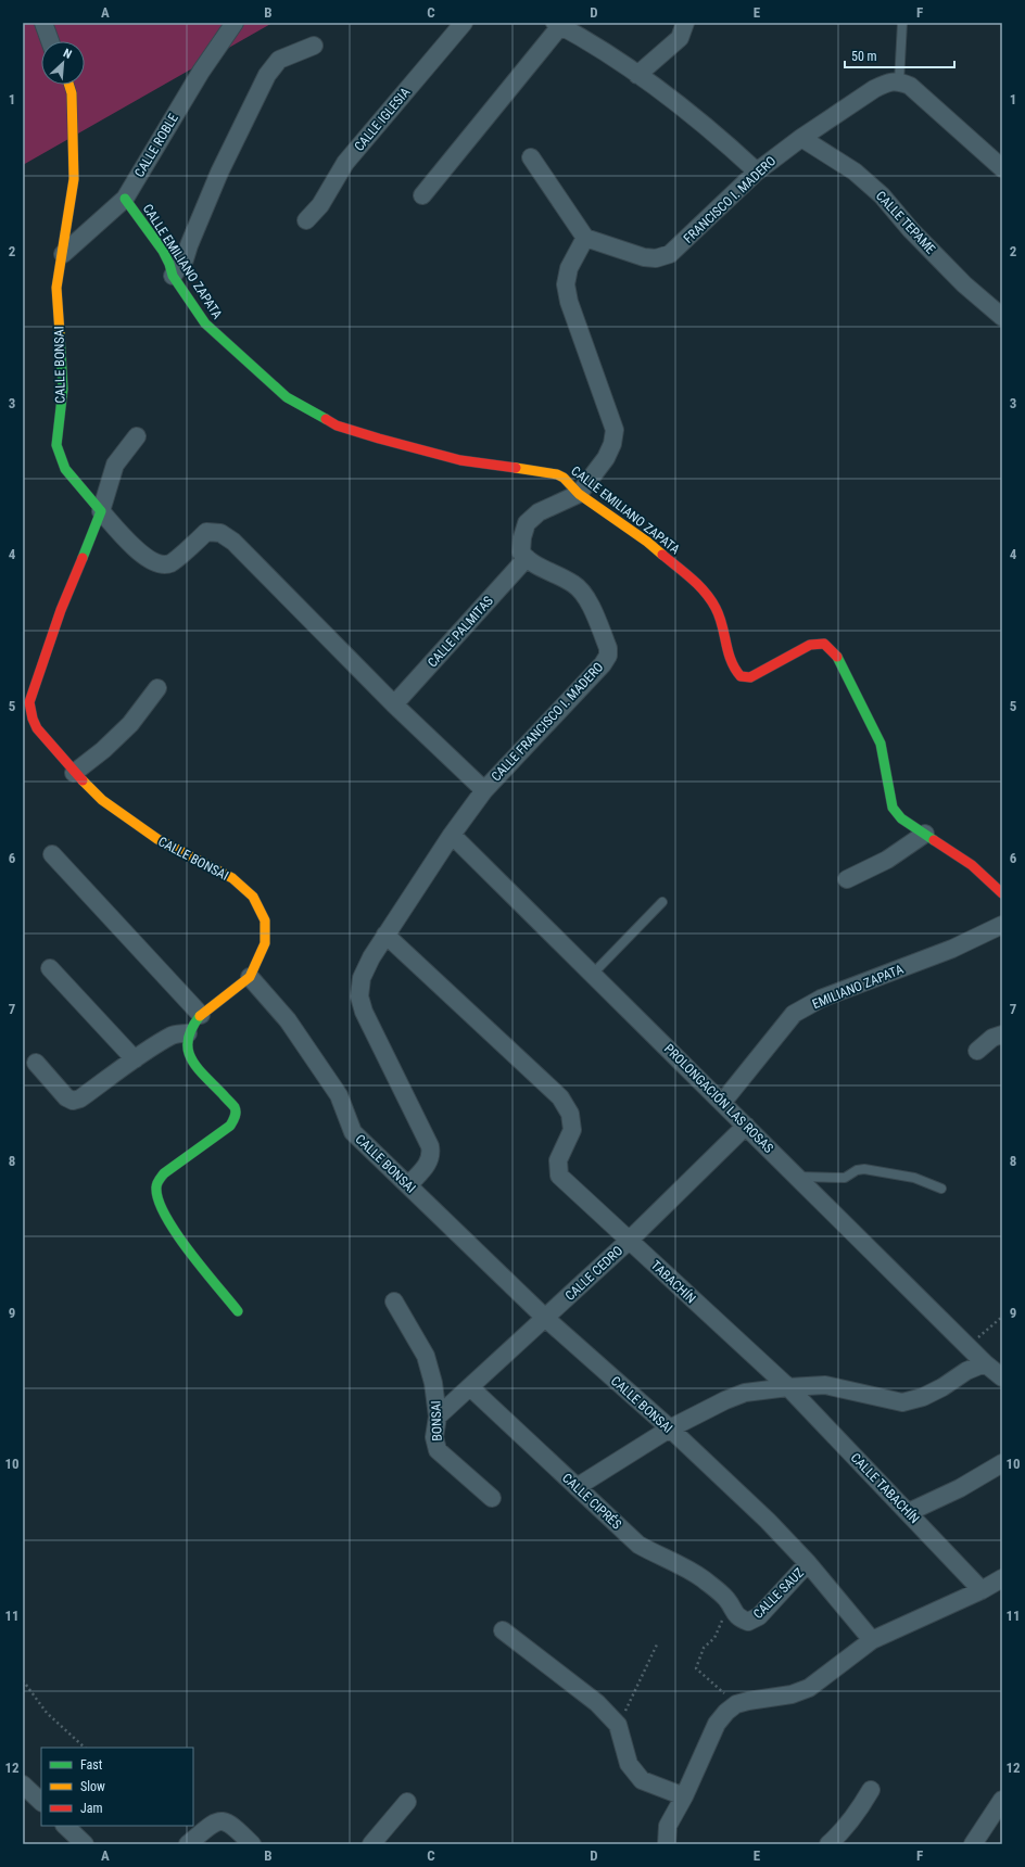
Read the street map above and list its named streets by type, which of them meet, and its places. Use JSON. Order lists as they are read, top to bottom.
{
  "streets": {
    "street": [
      "CALLE IGLESIA",
      "CALLE ROBLE",
      "FRANCISCO I. MADERO",
      "CALLE TEPAME",
      "CALLE EMILIANO ZAPATA",
      "CALLE BONSAI",
      "CALLE PALMITAS",
      "CALLE FRANCISCO I. MADERO",
      "EMILIANO ZAPATA",
      "PROLONGACIÓN LAS ROSAS",
      "CALLE CEDRO",
      "TABACHÍN",
      "BONSAI",
      "CALLE TABACHÍN",
      "CALLE CIPRÉS",
      "CALLE SAUZ"
    ]
  },
  "crossings": [
    ["CALLE ROBLE", "CALLE EMILIANO ZAPATA"],
    ["CALLE ROBLE", "CALLE BONSAI"],
    ["FRANCISCO I. MADERO", "CALLE TEPAME"],
    ["CALLE BONSAI", "CALLE FRANCISCO I. MADERO"],
    ["CALLE BONSAI", "CALLE CEDRO"],
    ["CALLE BONSAI", "CALLE SAUZ"],
    ["CALLE PALMITAS", "CALLE FRANCISCO I. MADERO"],
    ["CALLE FRANCISCO I. MADERO", "PROLONGACIÓN LAS ROSAS"],
    ["CALLE FRANCISCO I. MADERO", "TABACHÍN"],
    ["EMILIANO ZAPATA", "PROLONGACIÓN LAS ROSAS"],
    ["PROLONGACIÓN LAS ROSAS", "CALLE CEDRO"],
    ["CALLE CEDRO", "TABACHÍN"],
    ["CALLE CEDRO", "BONSAI"],
    ["CALLE CEDRO", "CALLE CIPRÉS"],
    ["TABACHÍN", "CALLE TABACHÍN"],
    ["CALLE CIPRÉS", "CALLE SAUZ"]
  ],
  "legend": ["Fast", "Slow", "Jam"],
  "scale_bar": "50 m",
  "north": "top right",
  "grid": {
    "columns": [
      "A",
      "B",
      "C",
      "D",
      "E",
      "F"
    ],
    "rows": [
      "1",
      "2",
      "3",
      "4",
      "5",
      "6",
      "7",
      "8",
      "9",
      "10",
      "11",
      "12"
    ]
  }
}
